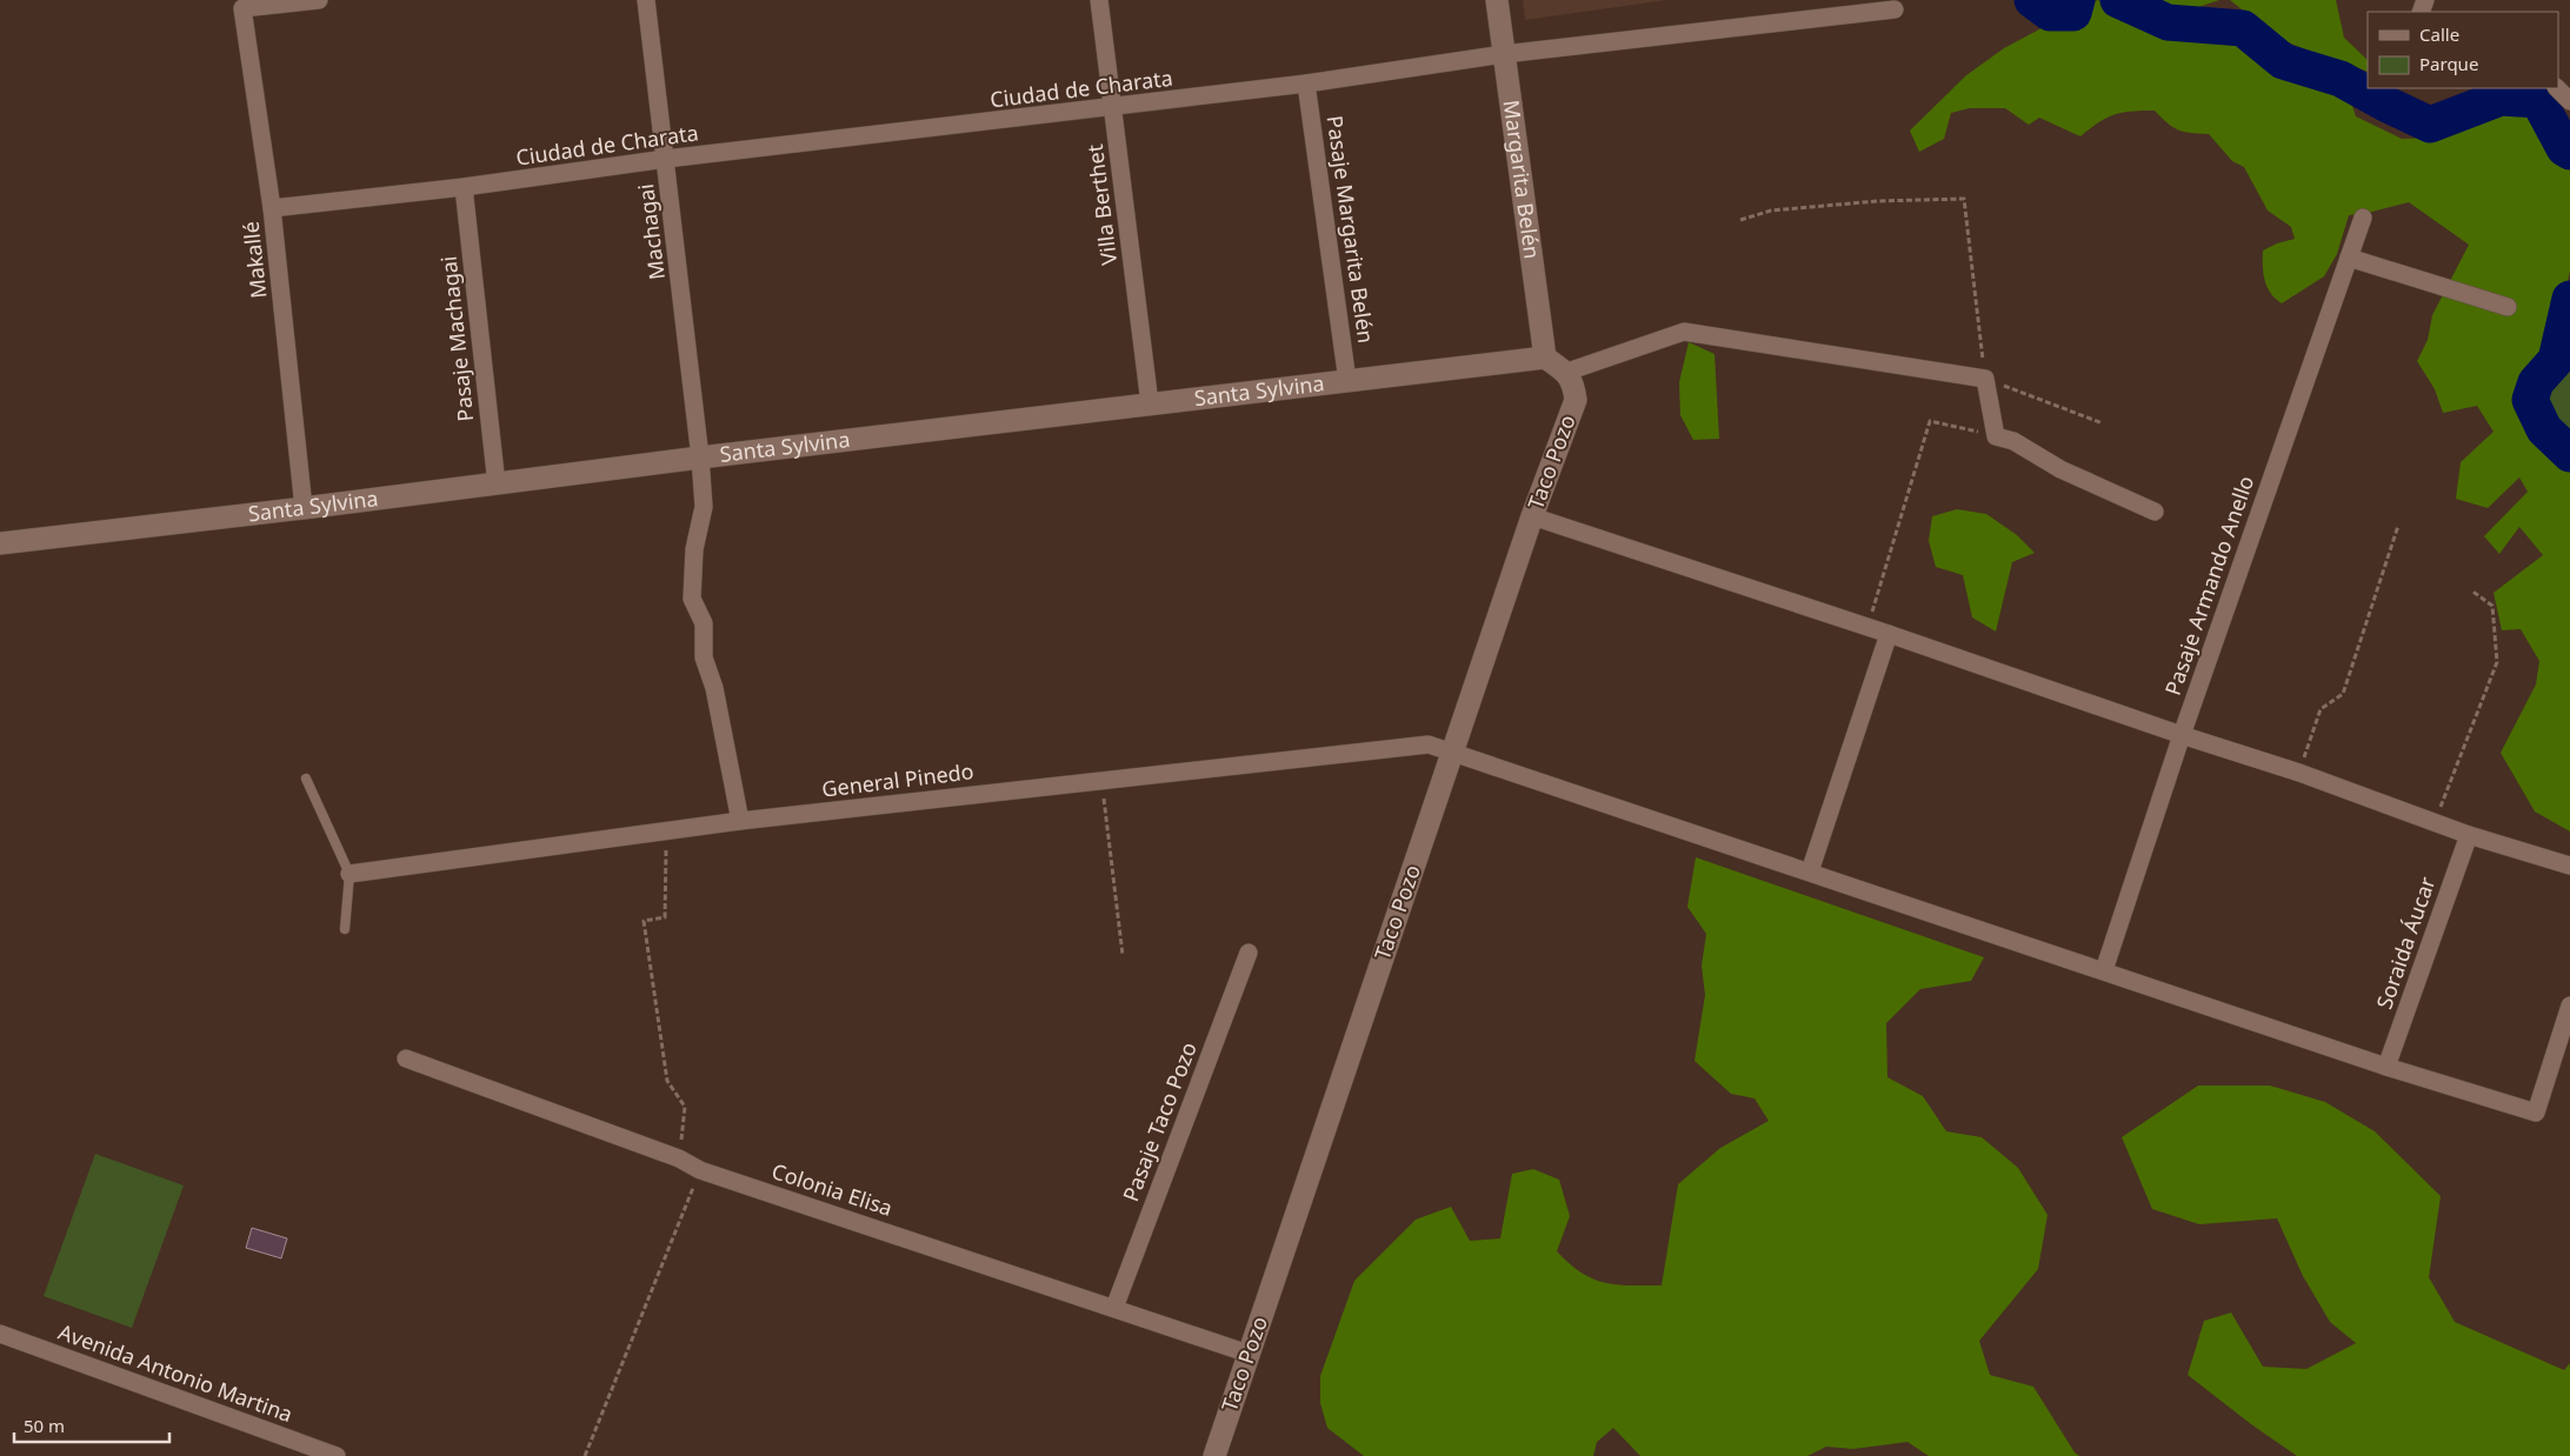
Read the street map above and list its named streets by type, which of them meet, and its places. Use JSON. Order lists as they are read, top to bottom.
{
  "streets": {
    "street": [
      "Ciudad de Charata",
      "Margarita Belén",
      "Villa Berthet",
      "Pasaje Margarita Belén",
      "Machagai",
      "Makallé",
      "Pasaje Machagai",
      "Santa Sylvina",
      "Taco Pozo",
      "Pasaje Armando Anello",
      "General Pinedo",
      "Soraida Áucar",
      "Pasaje Taco Pozo",
      "Colonia Elisa",
      "Avenida Antonio Martina"
    ]
  },
  "crossings": [
    ["Ciudad de Charata", "Margarita Belén"],
    ["Ciudad de Charata", "Villa Berthet"],
    ["Ciudad de Charata", "Pasaje Margarita Belén"],
    ["Ciudad de Charata", "Machagai"],
    ["Ciudad de Charata", "Makallé"],
    ["Ciudad de Charata", "Pasaje Machagai"],
    ["Margarita Belén", "Santa Sylvina"],
    ["Villa Berthet", "Santa Sylvina"],
    ["Pasaje Margarita Belén", "Santa Sylvina"],
    ["Machagai", "Santa Sylvina"],
    ["Machagai", "General Pinedo"],
    ["Makallé", "Santa Sylvina"],
    ["Pasaje Machagai", "Santa Sylvina"],
    ["Taco Pozo", "General Pinedo"],
    ["Taco Pozo", "Colonia Elisa"],
    ["Pasaje Armando Anello", "General Pinedo"],
    ["General Pinedo", "Soraida Áucar"],
    ["Pasaje Taco Pozo", "Colonia Elisa"]
  ],
  "legend": ["Calle", "Parque"],
  "scale_bar": "50 m"
}
